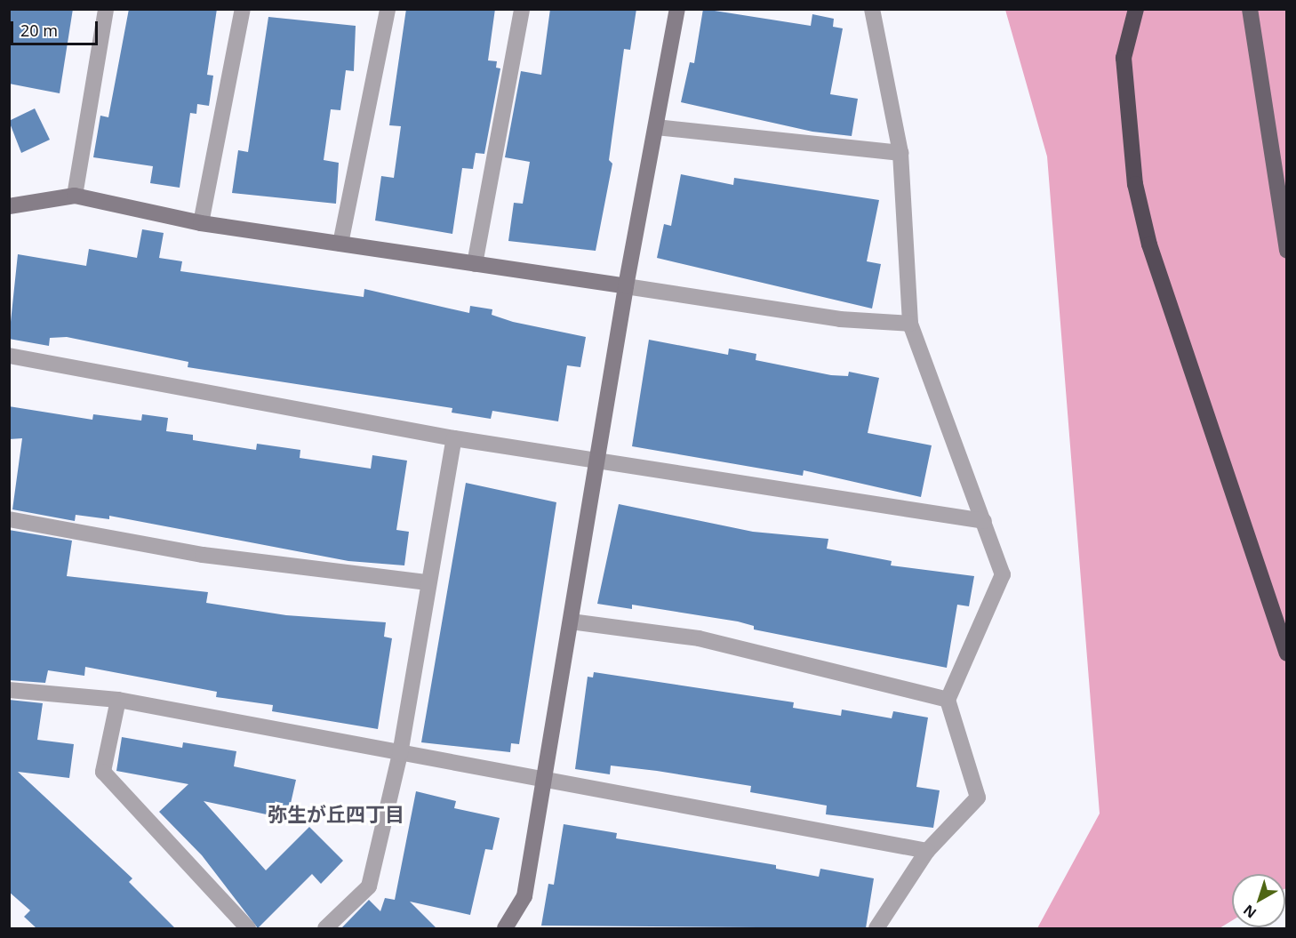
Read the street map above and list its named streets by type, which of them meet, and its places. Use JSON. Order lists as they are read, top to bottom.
{
  "districts": ["弥生が丘四丁目"],
  "scale_bar": "20 m",
  "north": "bottom left"
}
